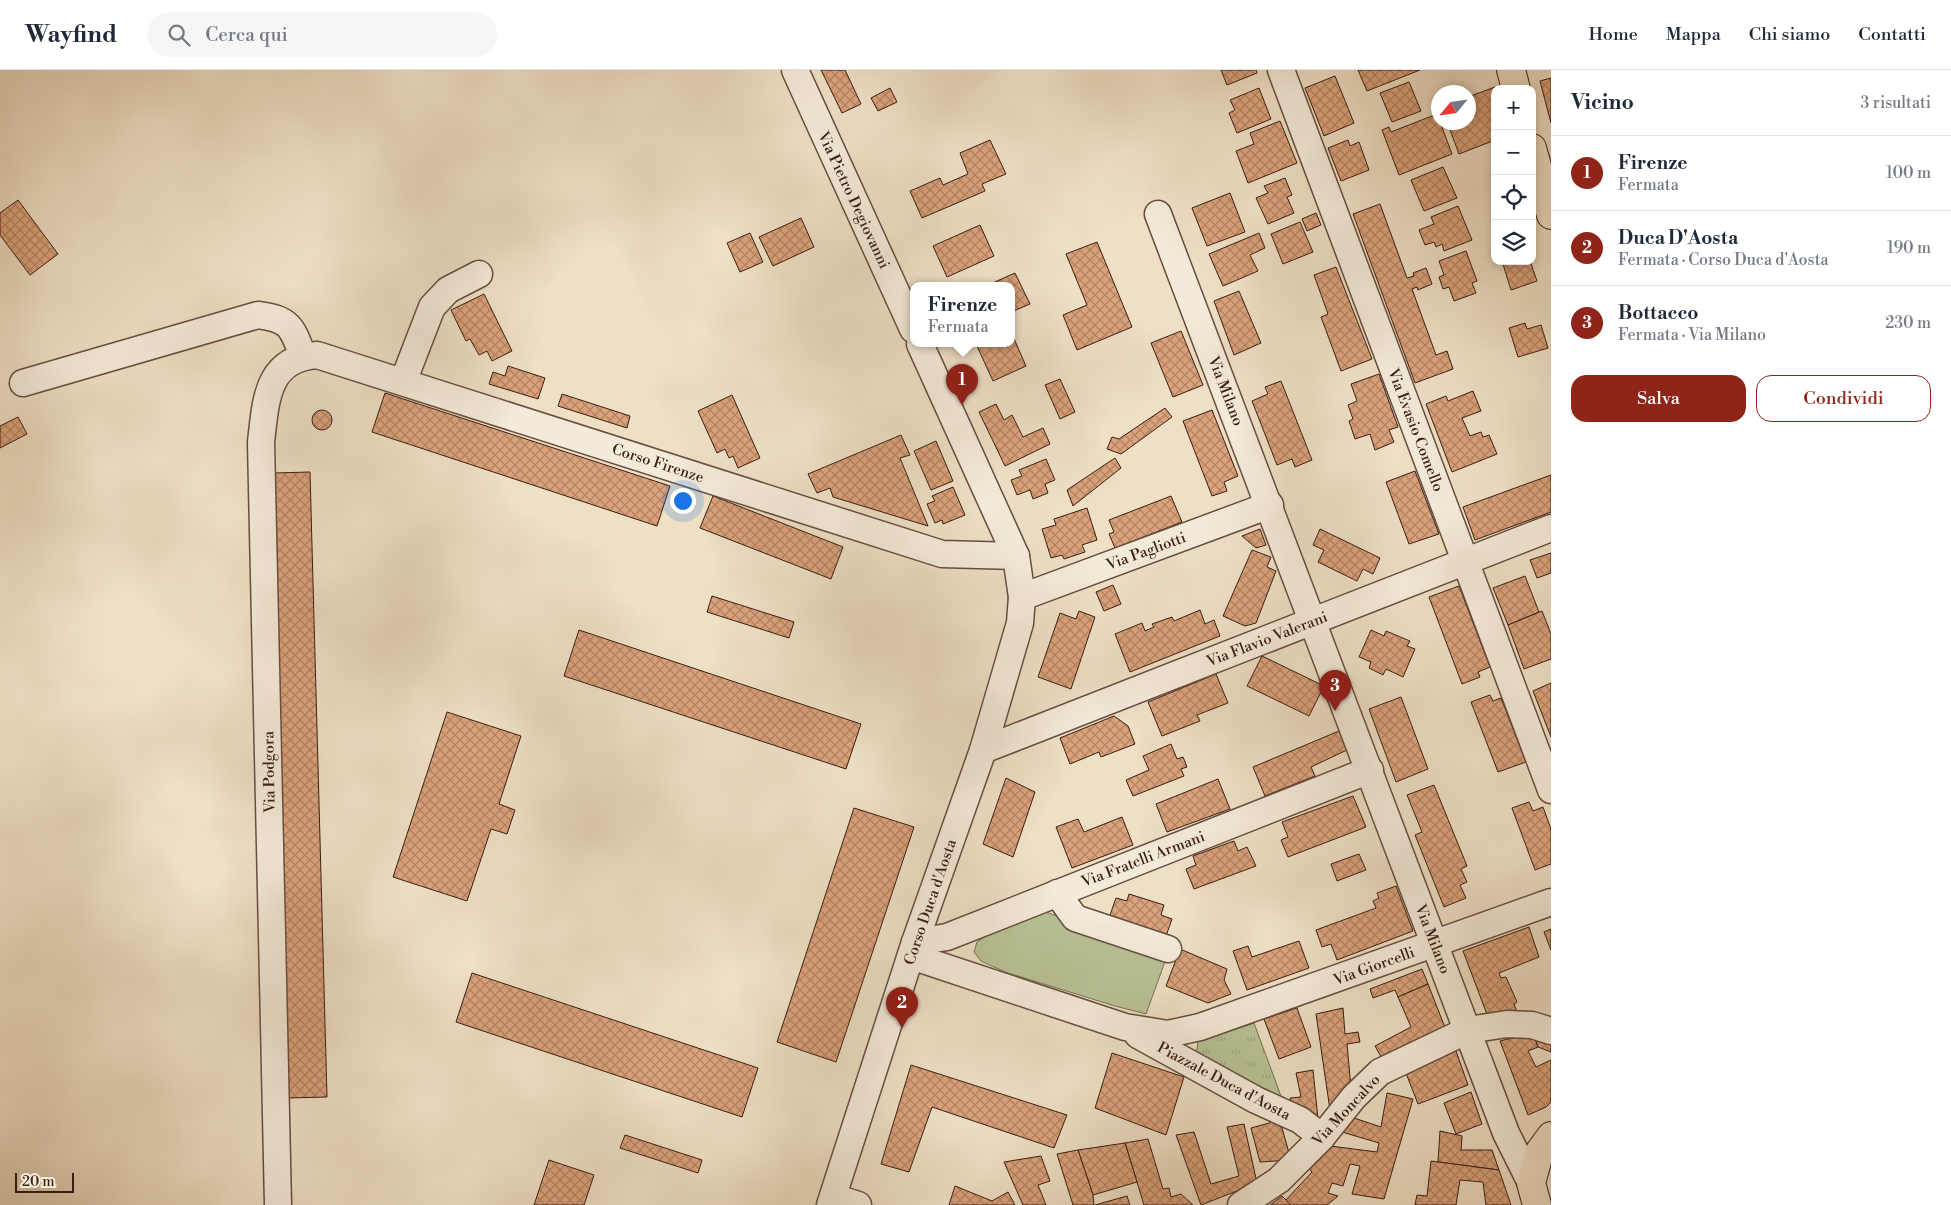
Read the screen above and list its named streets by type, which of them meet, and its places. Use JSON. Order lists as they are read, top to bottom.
{
  "streets": {
    "street": [
      "Via Pietro Degiovanni",
      "Via Milano",
      "Via Evasio Comello",
      "Corso Firenze",
      "Via Pagliotti",
      "Via Flavio Valerani",
      "Via Podgora",
      "Via Fratelli Armani",
      "Corso Duca d'Aosta",
      "Via Giorcelli",
      "Piazzale Duca d'Aosta",
      "Via Moncalvo"
    ]
  },
  "crossings": [
    ["Via Milano", "Via Pagliotti"],
    ["Via Milano", "Via Flavio Valerani"],
    ["Via Milano", "Via Fratelli Armani"],
    ["Via Milano", "Via Giorcelli"],
    ["Via Milano", "Via Moncalvo"],
    ["Via Evasio Comello", "Via Flavio Valerani"],
    ["Corso Firenze", "Via Podgora"],
    ["Via Pagliotti", "Corso Duca d'Aosta"],
    ["Via Flavio Valerani", "Corso Duca d'Aosta"],
    ["Via Fratelli Armani", "Corso Duca d'Aosta"],
    ["Via Fratelli Armani", "Piazzale Duca d'Aosta"],
    ["Corso Duca d'Aosta", "Piazzale Duca d'Aosta"],
    ["Via Giorcelli", "Piazzale Duca d'Aosta"],
    ["Piazzale Duca d'Aosta", "Via Moncalvo"]
  ],
  "scale_bar": "20 m",
  "north": "bottom left",
  "page": {
    "header": "Wayfind",
    "search": "Cerca qui",
    "nav": [
      "Home",
      "Mappa",
      "Chi siamo",
      "Contatti"
    ],
    "heading": ["Vicino", "3 risultati"],
    "map_buttons": ["+", "−"],
    "list": [
      {
        "mark": "1",
        "name": "Firenze",
        "note": "Fermata",
        "value": "100 m"
      },
      {
        "mark": "2",
        "name": "Duca D'Aosta",
        "note": "Fermata · Corso Duca d'Aosta",
        "value": "190 m"
      },
      {
        "mark": "3",
        "name": "Bottacco",
        "note": "Fermata · Via Milano",
        "value": "230 m"
      }
    ],
    "popup": ["Firenze", "Fermata"],
    "buttons": ["Salva", "Condividi"],
    "pins": ["1", "3", "2"],
    "scale": "20 m"
  }
}
